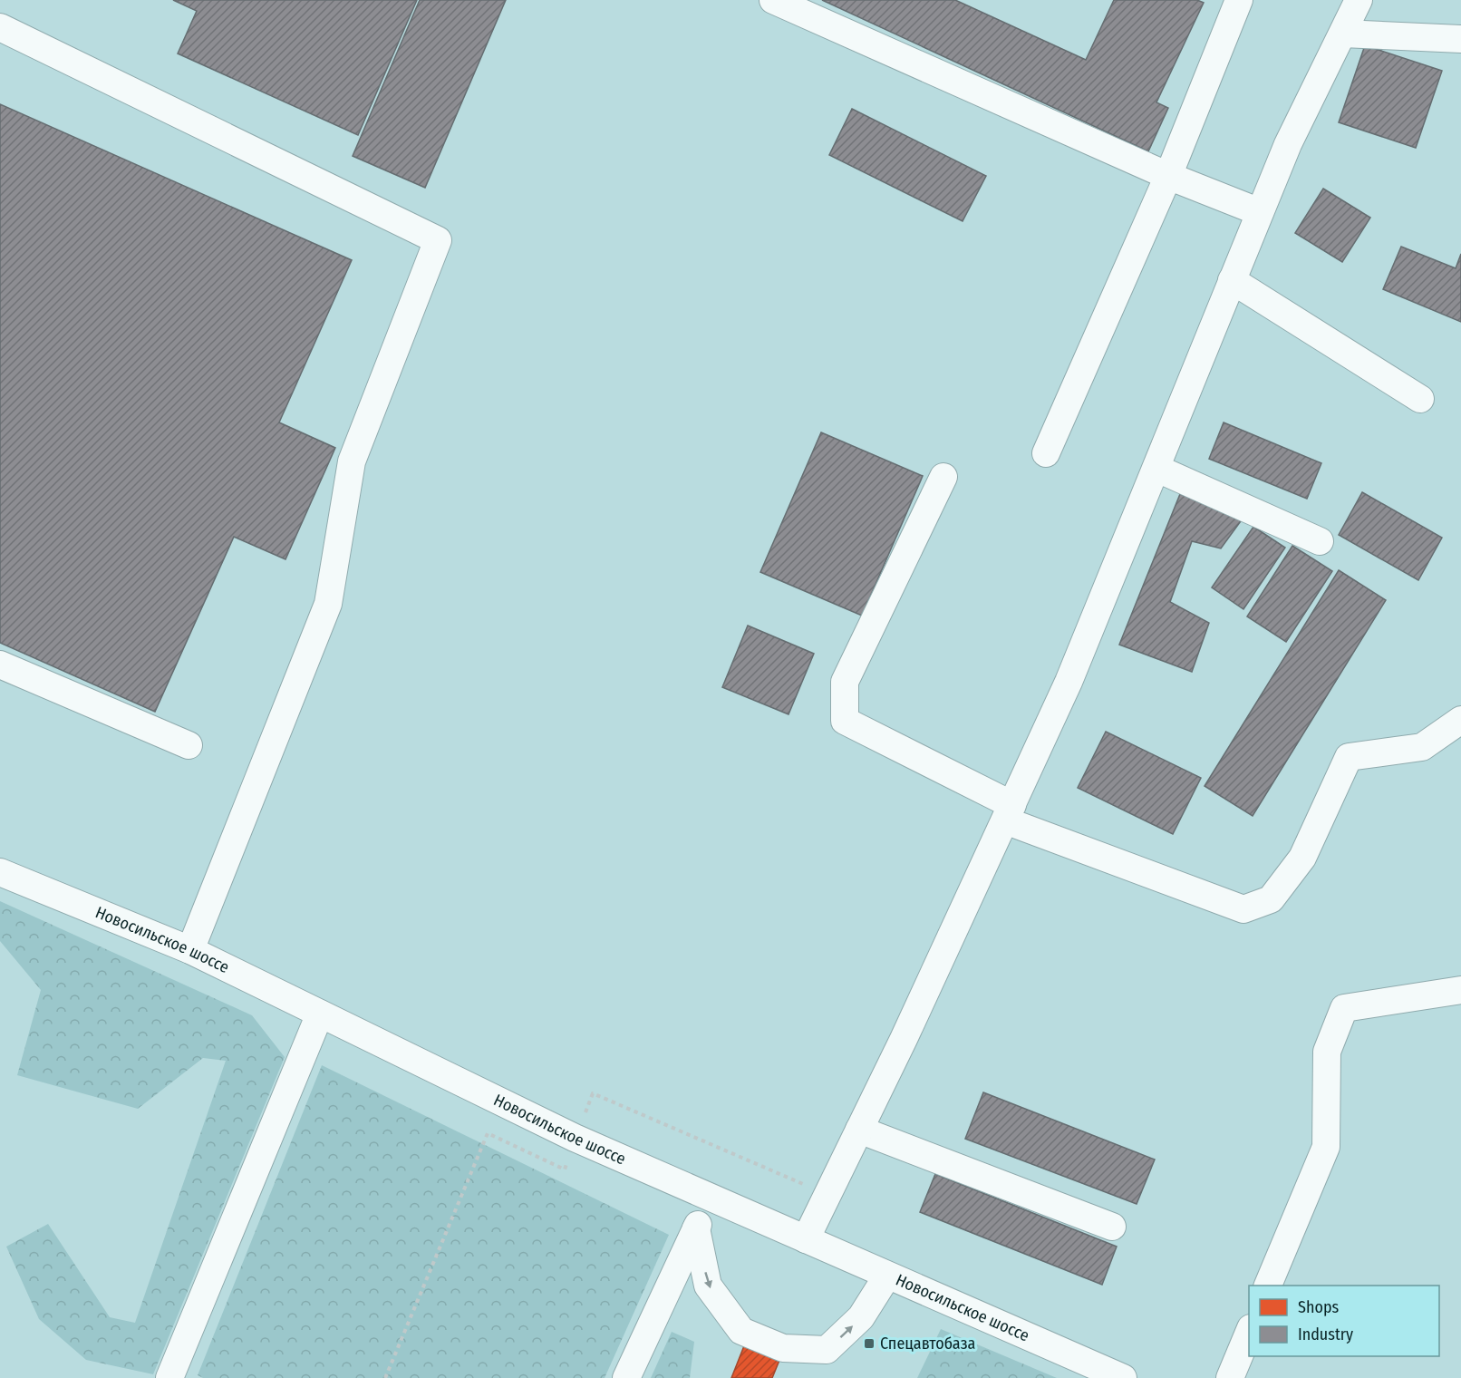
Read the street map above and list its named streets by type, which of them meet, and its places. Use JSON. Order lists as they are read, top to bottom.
{
  "streets": {
    "street": ["Новосильское шоссе"]
  },
  "places": {
    "transit": ["Спецавтобаза"]
  },
  "legend": ["Shops", "Industry"]
}
